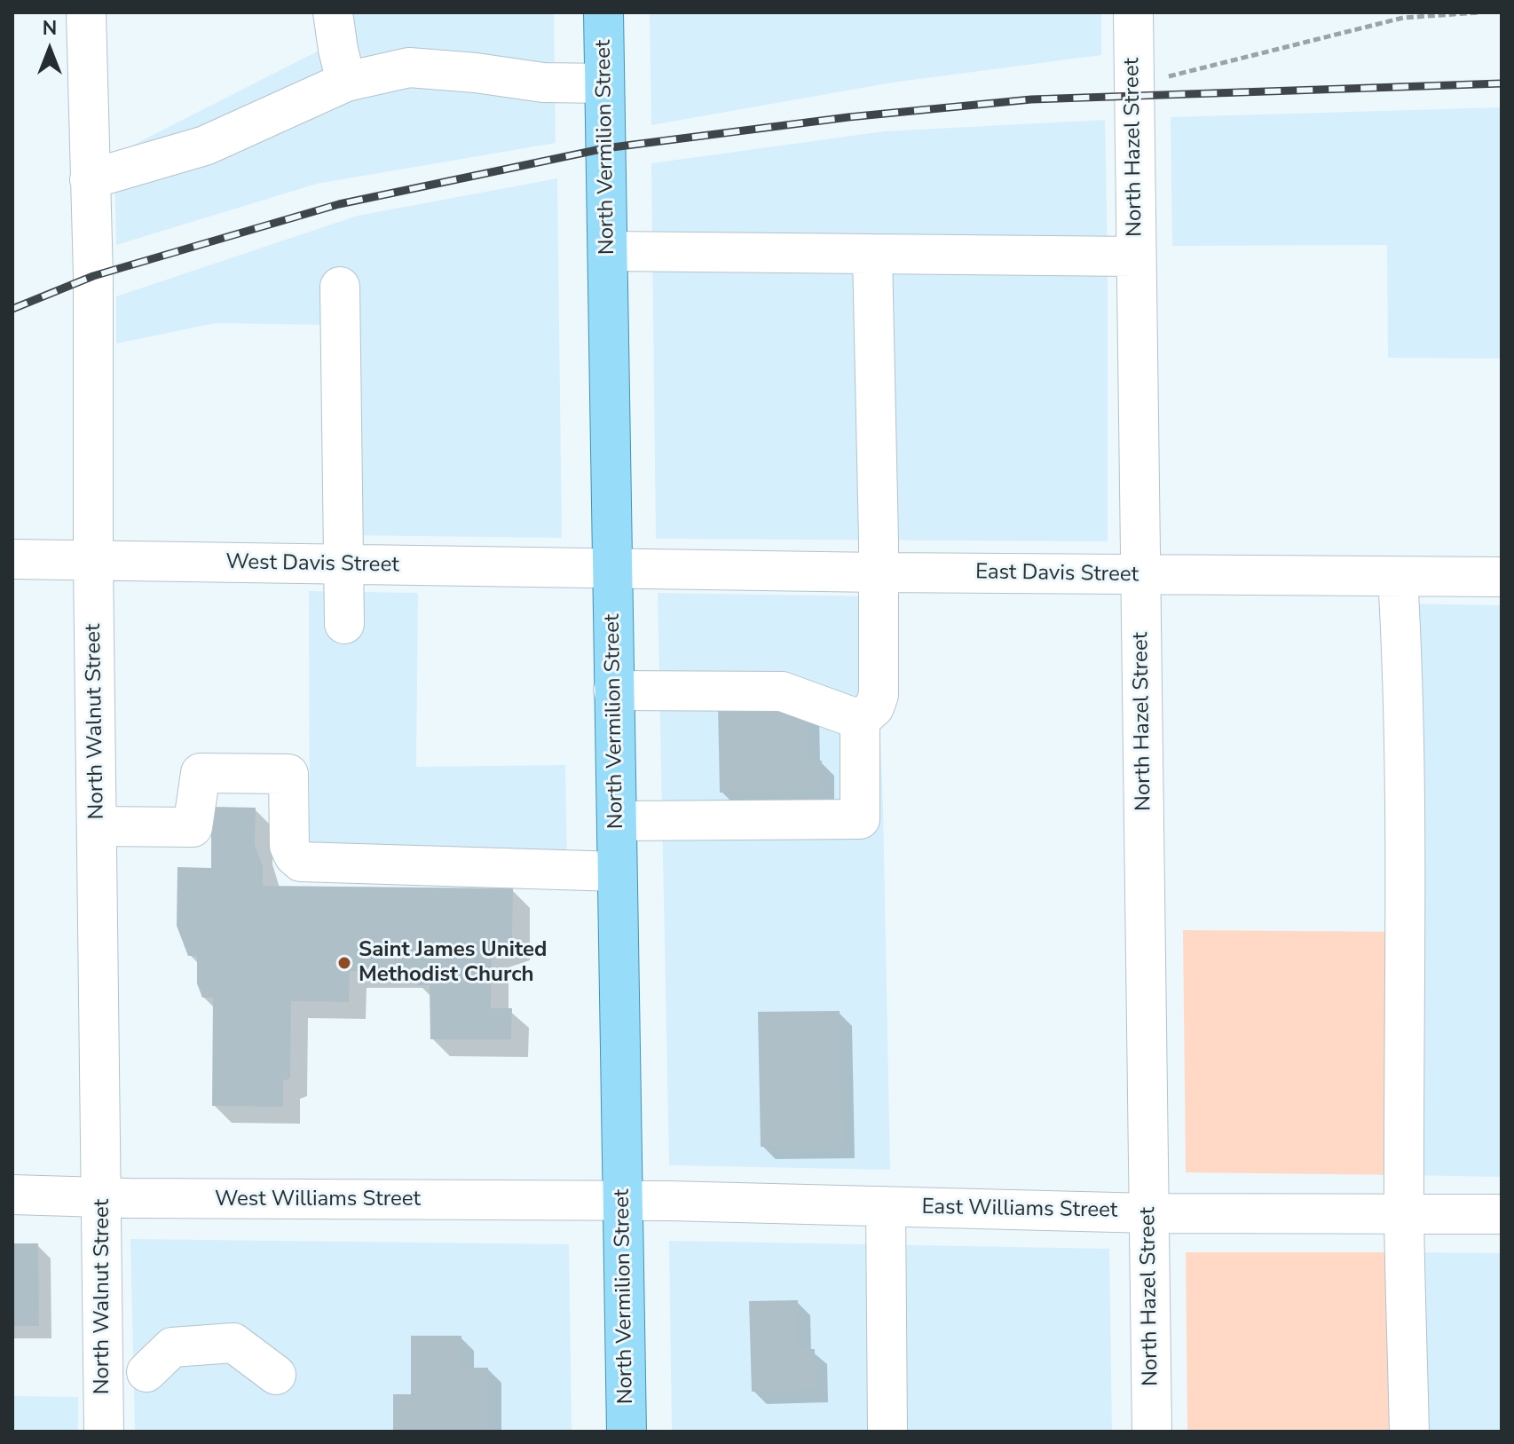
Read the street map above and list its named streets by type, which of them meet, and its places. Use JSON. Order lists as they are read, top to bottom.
{
  "streets": {
    "main road": ["North Vermilion Street"],
    "street": [
      "North Hazel Street",
      "West Davis Street",
      "East Davis Street",
      "North Walnut Street",
      "West Williams Street",
      "East Williams Street"
    ]
  },
  "crossings": [
    ["North Vermilion Street", "West Davis Street"],
    ["North Vermilion Street", "East Davis Street"],
    ["North Vermilion Street", "West Williams Street"],
    ["North Vermilion Street", "East Williams Street"],
    ["North Hazel Street", "East Davis Street"],
    ["North Hazel Street", "East Williams Street"],
    ["West Davis Street", "East Davis Street"],
    ["West Davis Street", "North Walnut Street"],
    ["North Walnut Street", "West Williams Street"],
    ["West Williams Street", "East Williams Street"]
  ],
  "places": ["Saint James United Methodist Church"],
  "north": "top"
}
